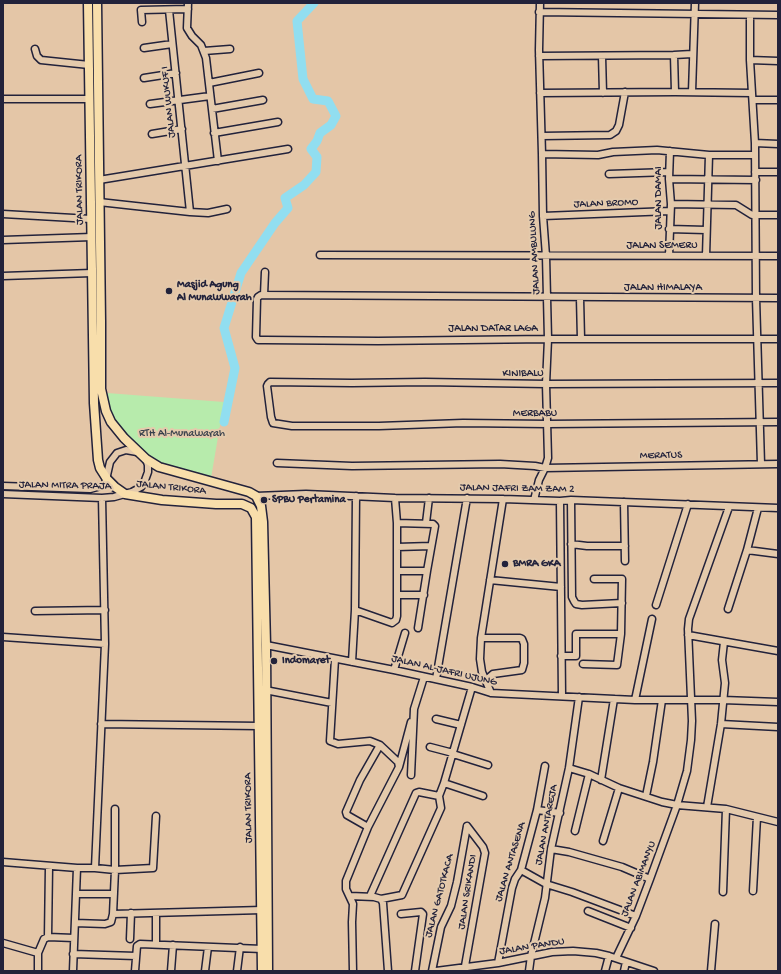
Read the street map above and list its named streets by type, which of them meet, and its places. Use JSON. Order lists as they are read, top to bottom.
{
  "streets": {
    "main road": ["JALAN TRIKORA"],
    "street": [
      "JALAN WUKUF I",
      "JALAN DAMAI",
      "JALAN BROMO",
      "JALAN SEMERU",
      "JALAN AMBULUNG",
      "JALAN HIMALAYA",
      "JALAN DATAR LAGA",
      "KINIBALU",
      "MERBABU",
      "MERATUS",
      "JALAN MITRA PRAJA",
      "JALAN JAFRI ZAM ZAM 2",
      "JALAN AL-JAFRI UJUNG",
      "JALAN ANTAREJA",
      "JALAN ANTASENA",
      "JALAN ABIMANYU",
      "JALAN SRIKANDI",
      "JALAN GATOTKACA",
      "JALAN PANDU"
    ]
  },
  "crossings": [
    ["JALAN TRIKORA", "JALAN MITRA PRAJA"],
    ["JALAN TRIKORA", "JALAN JAFRI ZAM ZAM 2"],
    ["JALAN TRIKORA", "JALAN AL-JAFRI UJUNG"],
    ["JALAN DAMAI", "JALAN BROMO"],
    ["JALAN DAMAI", "JALAN SEMERU"],
    ["JALAN BROMO", "JALAN AMBULUNG"],
    ["JALAN SEMERU", "JALAN AMBULUNG"],
    ["JALAN AMBULUNG", "JALAN HIMALAYA"],
    ["JALAN AMBULUNG", "JALAN DATAR LAGA"],
    ["JALAN AMBULUNG", "KINIBALU"],
    ["JALAN AMBULUNG", "MERBABU"],
    ["JALAN AMBULUNG", "MERATUS"],
    ["JALAN AMBULUNG", "JALAN JAFRI ZAM ZAM 2"],
    ["JALAN HIMALAYA", "JALAN DATAR LAGA"],
    ["KINIBALU", "MERBABU"],
    ["JALAN JAFRI ZAM ZAM 2", "JALAN ABIMANYU"],
    ["JALAN AL-JAFRI UJUNG", "JALAN ANTAREJA"],
    ["JALAN AL-JAFRI UJUNG", "JALAN ABIMANYU"],
    ["JALAN ANTAREJA", "JALAN PANDU"],
    ["JALAN ANTASENA", "JALAN PANDU"],
    ["JALAN ABIMANYU", "JALAN PANDU"],
    ["JALAN SRIKANDI", "JALAN GATOTKACA"],
    ["JALAN SRIKANDI", "JALAN PANDU"]
  ],
  "parks": ["RTH Al-Munawarah"],
  "places": [
    "Masjid Agung Al Munawwarah",
    "SPBU Pertamina",
    "BMRA GKA",
    "Indomaret"
  ]
}
